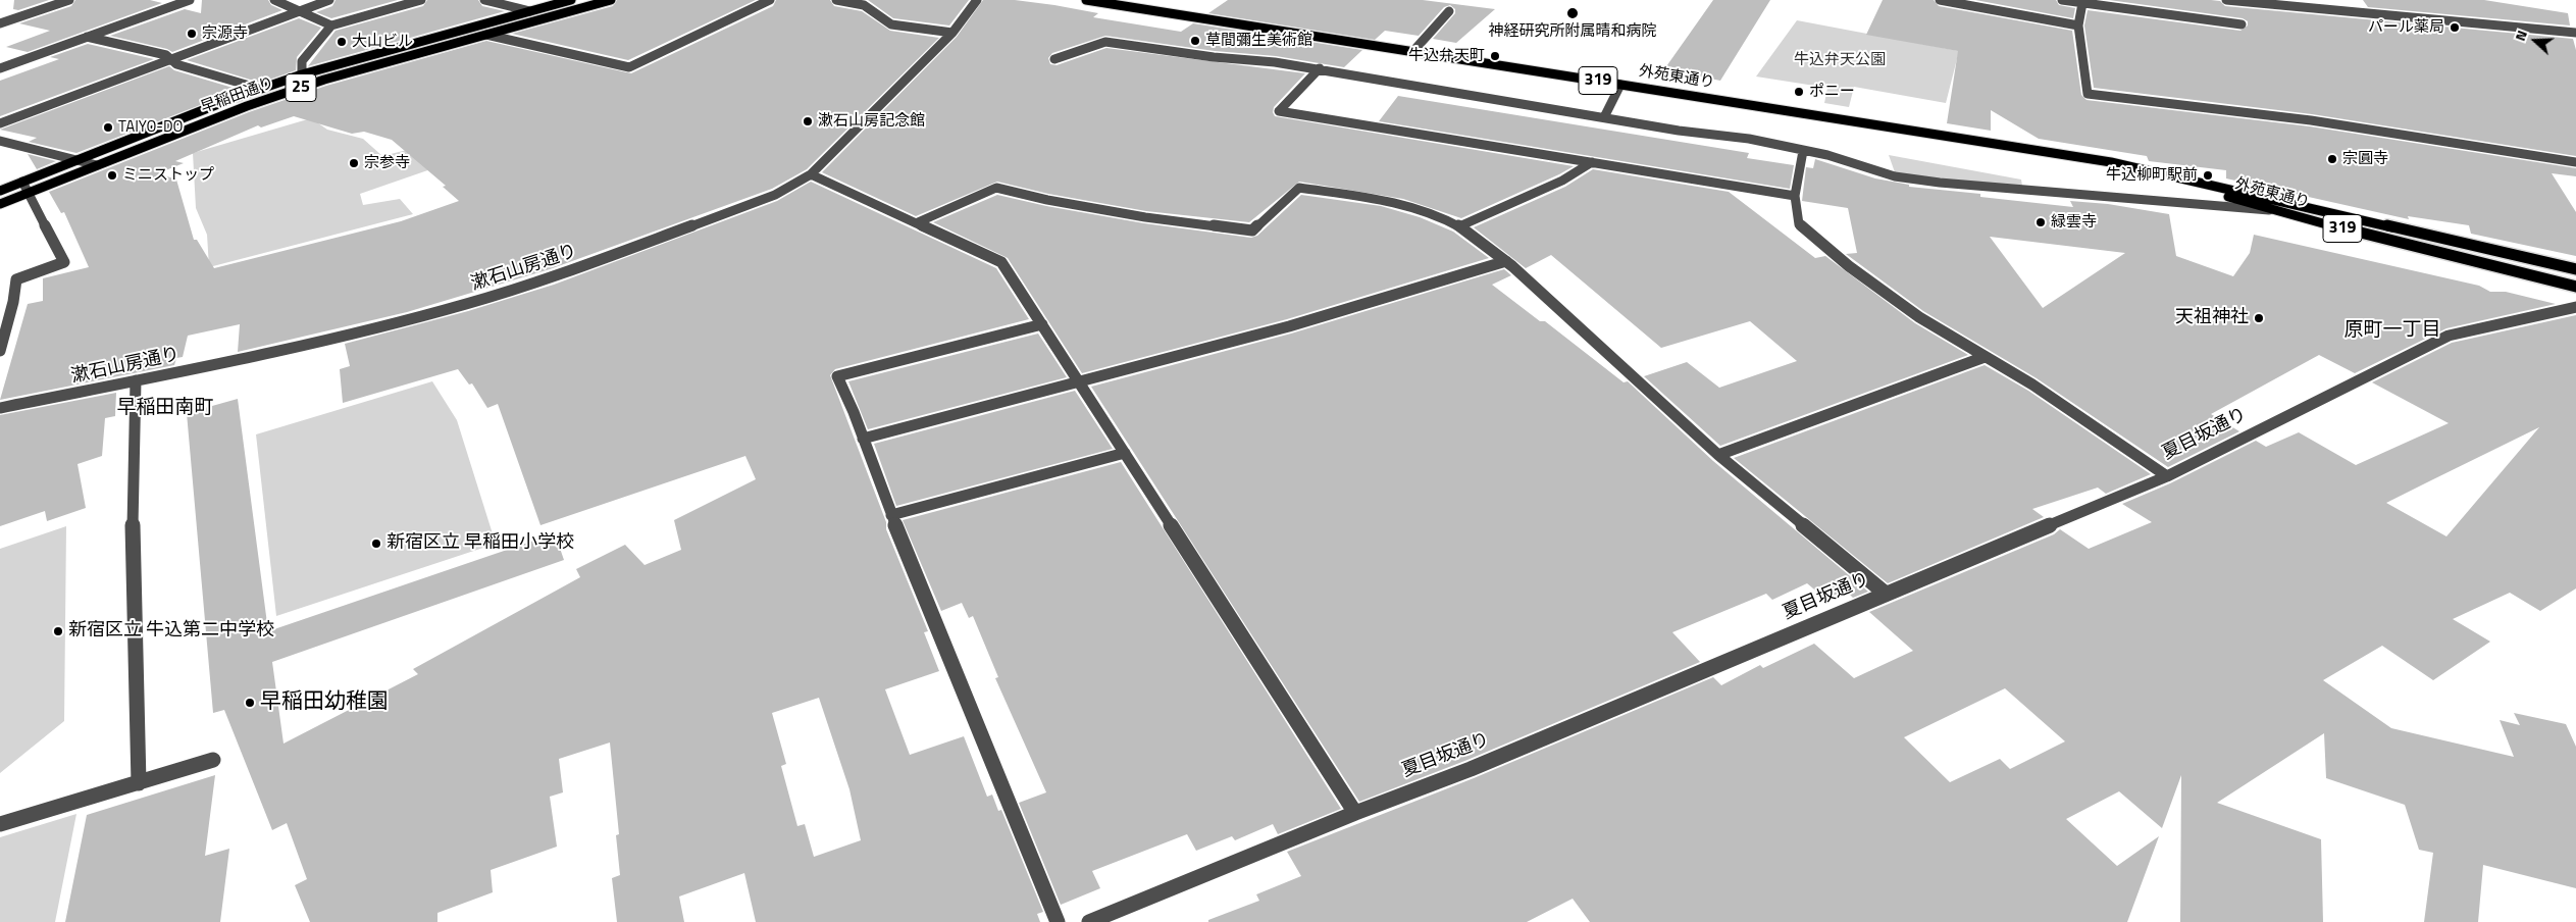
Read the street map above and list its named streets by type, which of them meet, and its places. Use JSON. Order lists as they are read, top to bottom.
{
  "streets": {
    "main road": [
      "外苑東通り",
      "319",
      "25",
      "早稲田通り"
    ],
    "street": ["漱石山房通り", "夏目坂通り"]
  },
  "districts": ["原町一丁目", "早稲田南町"],
  "parks": ["牛込弁天公園"],
  "places": [
    "神経研究所附属晴和病院",
    "パール薬局",
    "宗源寺",
    "草間彌生美術館",
    "大山ビル",
    "牛込弁天町",
    "ポニー",
    "漱石山房記念館",
    "TAIYO-DO",
    "宗圓寺",
    "宗参寺",
    "ミニストップ",
    "牛込柳町駅前",
    "緑雲寺",
    "天祖神社",
    "新宿区立 早稲田小学校",
    "新宿区立 牛込第二中学校",
    "早稲田幼稚園"
  ],
  "north": "left"
}
